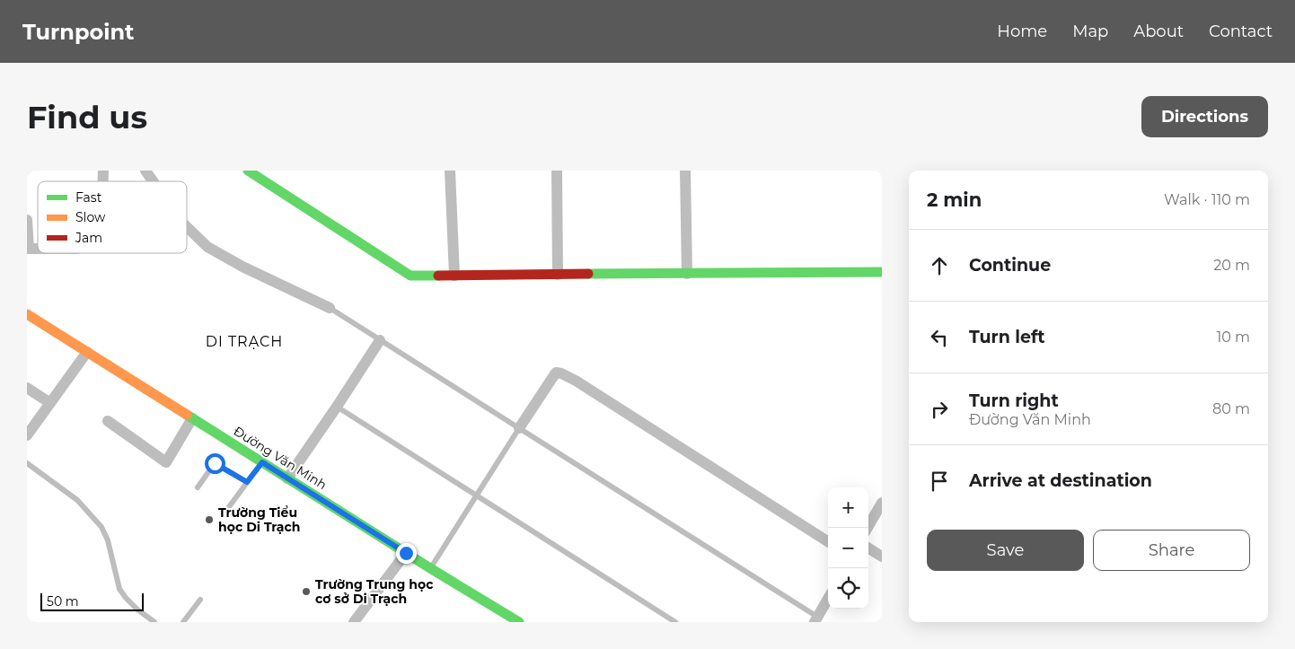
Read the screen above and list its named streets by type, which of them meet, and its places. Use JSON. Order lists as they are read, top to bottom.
{
  "streets": {
    "street": ["Đường Văn Minh"]
  },
  "districts": ["DI TRẠCH"],
  "places": ["Trường Tiểu học Di Trạch", "Trường Trung học cơ sở Di Trạch"],
  "legend": ["Fast", "Slow", "Jam"],
  "scale_bar": "50 m",
  "page": {
    "header": "Turnpoint",
    "nav": [
      "Home",
      "Map",
      "About",
      "Contact"
    ],
    "buttons": [
      "Directions",
      ["Save", "Share"]
    ],
    "title": "Find us",
    "heading": ["2 min", "Walk · 110 m"],
    "list": [
      ["Continue", "20 m"],
      ["Turn left", "10 m"],
      ["Turn right", "Đường Văn Minh", "80 m"],
      "Arrive at destination"
    ],
    "map_buttons": ["+", "−"],
    "scale": "50 m"
  }
}
